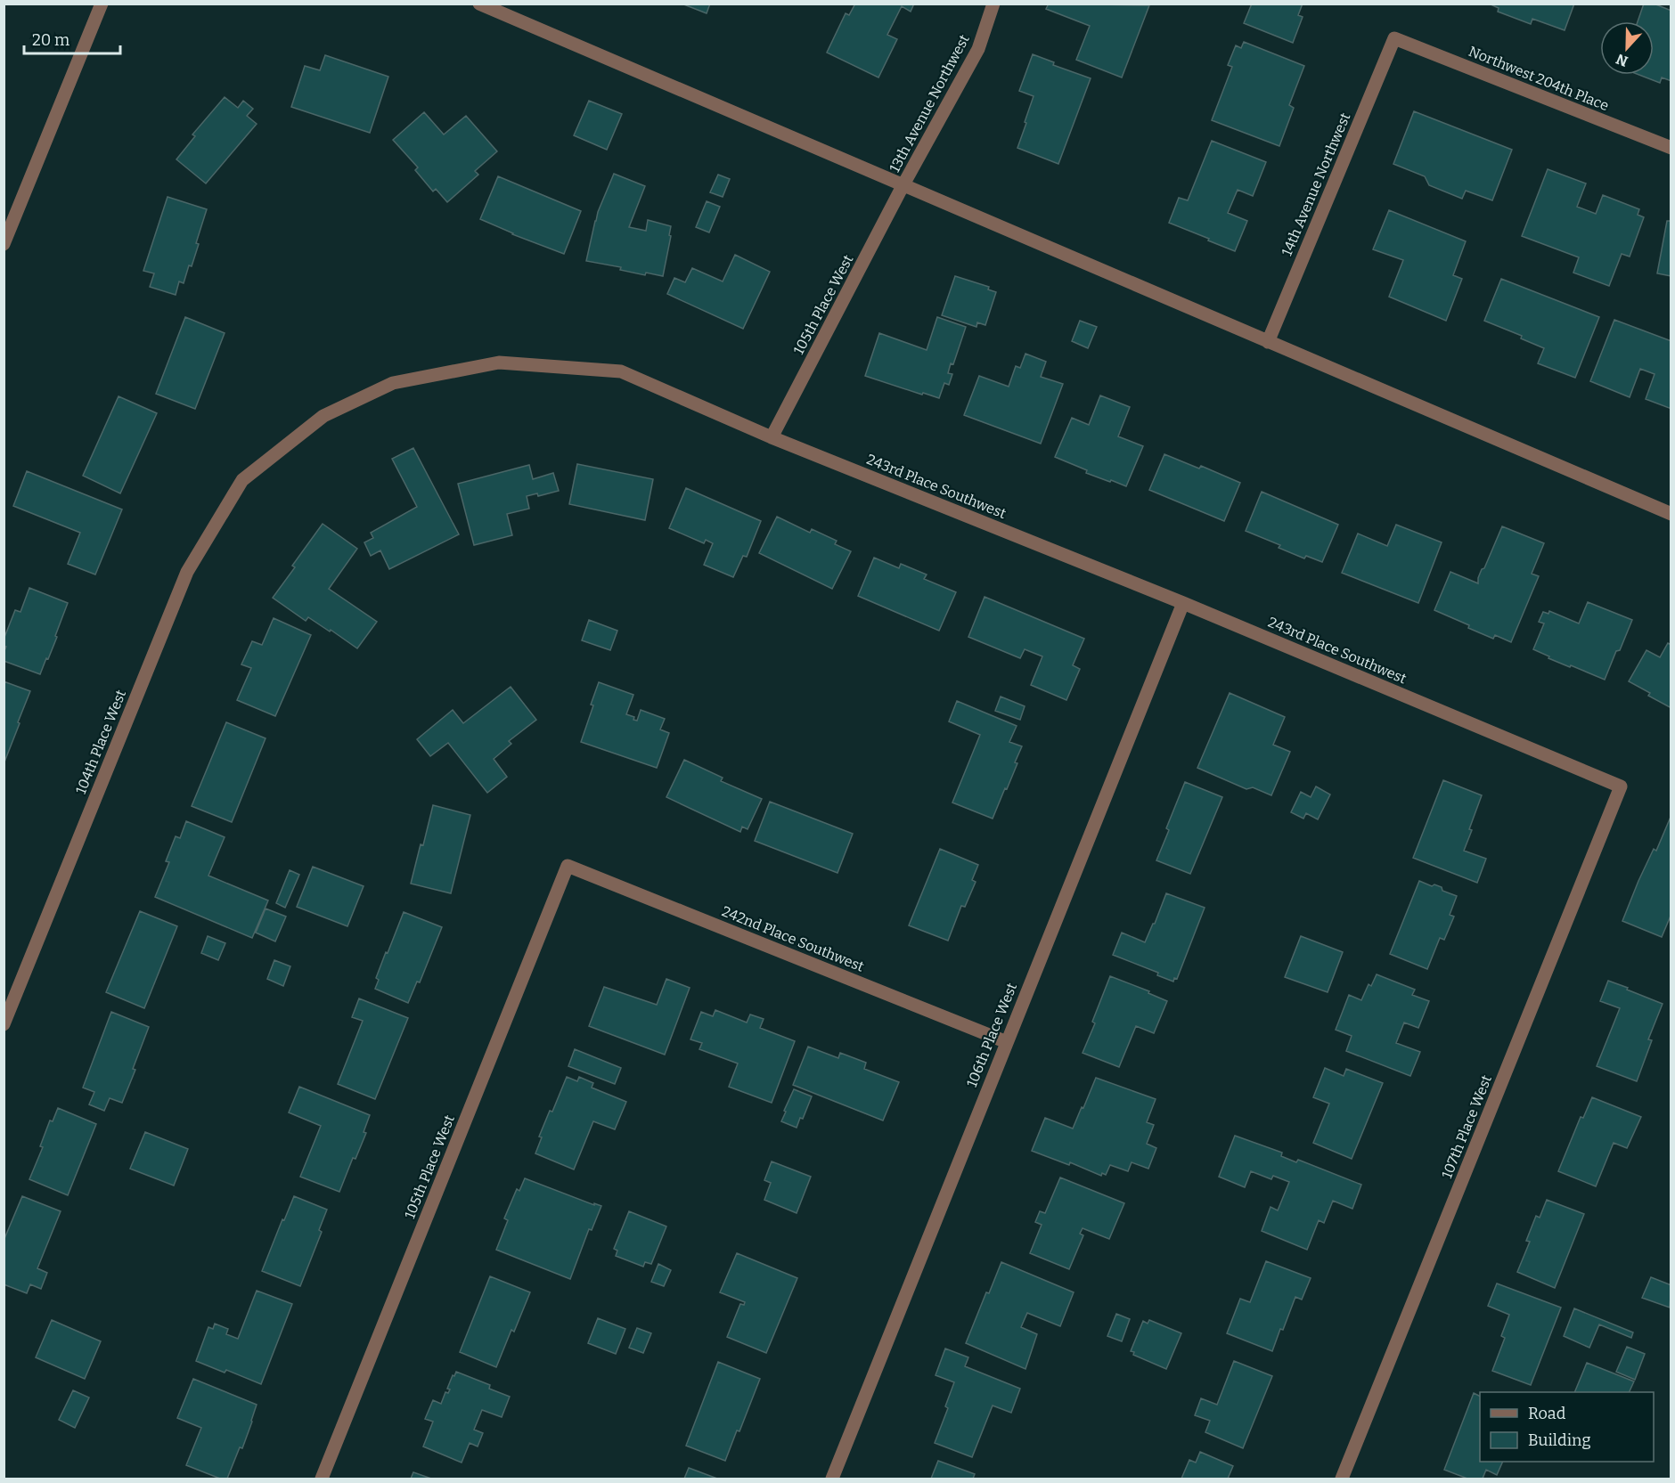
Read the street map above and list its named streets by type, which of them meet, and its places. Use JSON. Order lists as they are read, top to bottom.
{
  "streets": {
    "street": [
      "Northwest 204th Place",
      "13th Avenue Northwest",
      "14th Avenue Northwest",
      "105th Place West",
      "243rd Place Southwest",
      "104th Place West",
      "242nd Place Southwest",
      "106th Place West",
      "107th Place West"
    ]
  },
  "crossings": [
    ["Northwest 204th Place", "14th Avenue Northwest"],
    ["13th Avenue Northwest", "105th Place West"],
    ["105th Place West", "243rd Place Southwest"],
    ["105th Place West", "242nd Place Southwest"],
    ["243rd Place Southwest", "104th Place West"],
    ["243rd Place Southwest", "106th Place West"],
    ["243rd Place Southwest", "107th Place West"],
    ["242nd Place Southwest", "106th Place West"]
  ],
  "legend": ["Road", "Building"],
  "scale_bar": "20 m",
  "north": "bottom"
}
